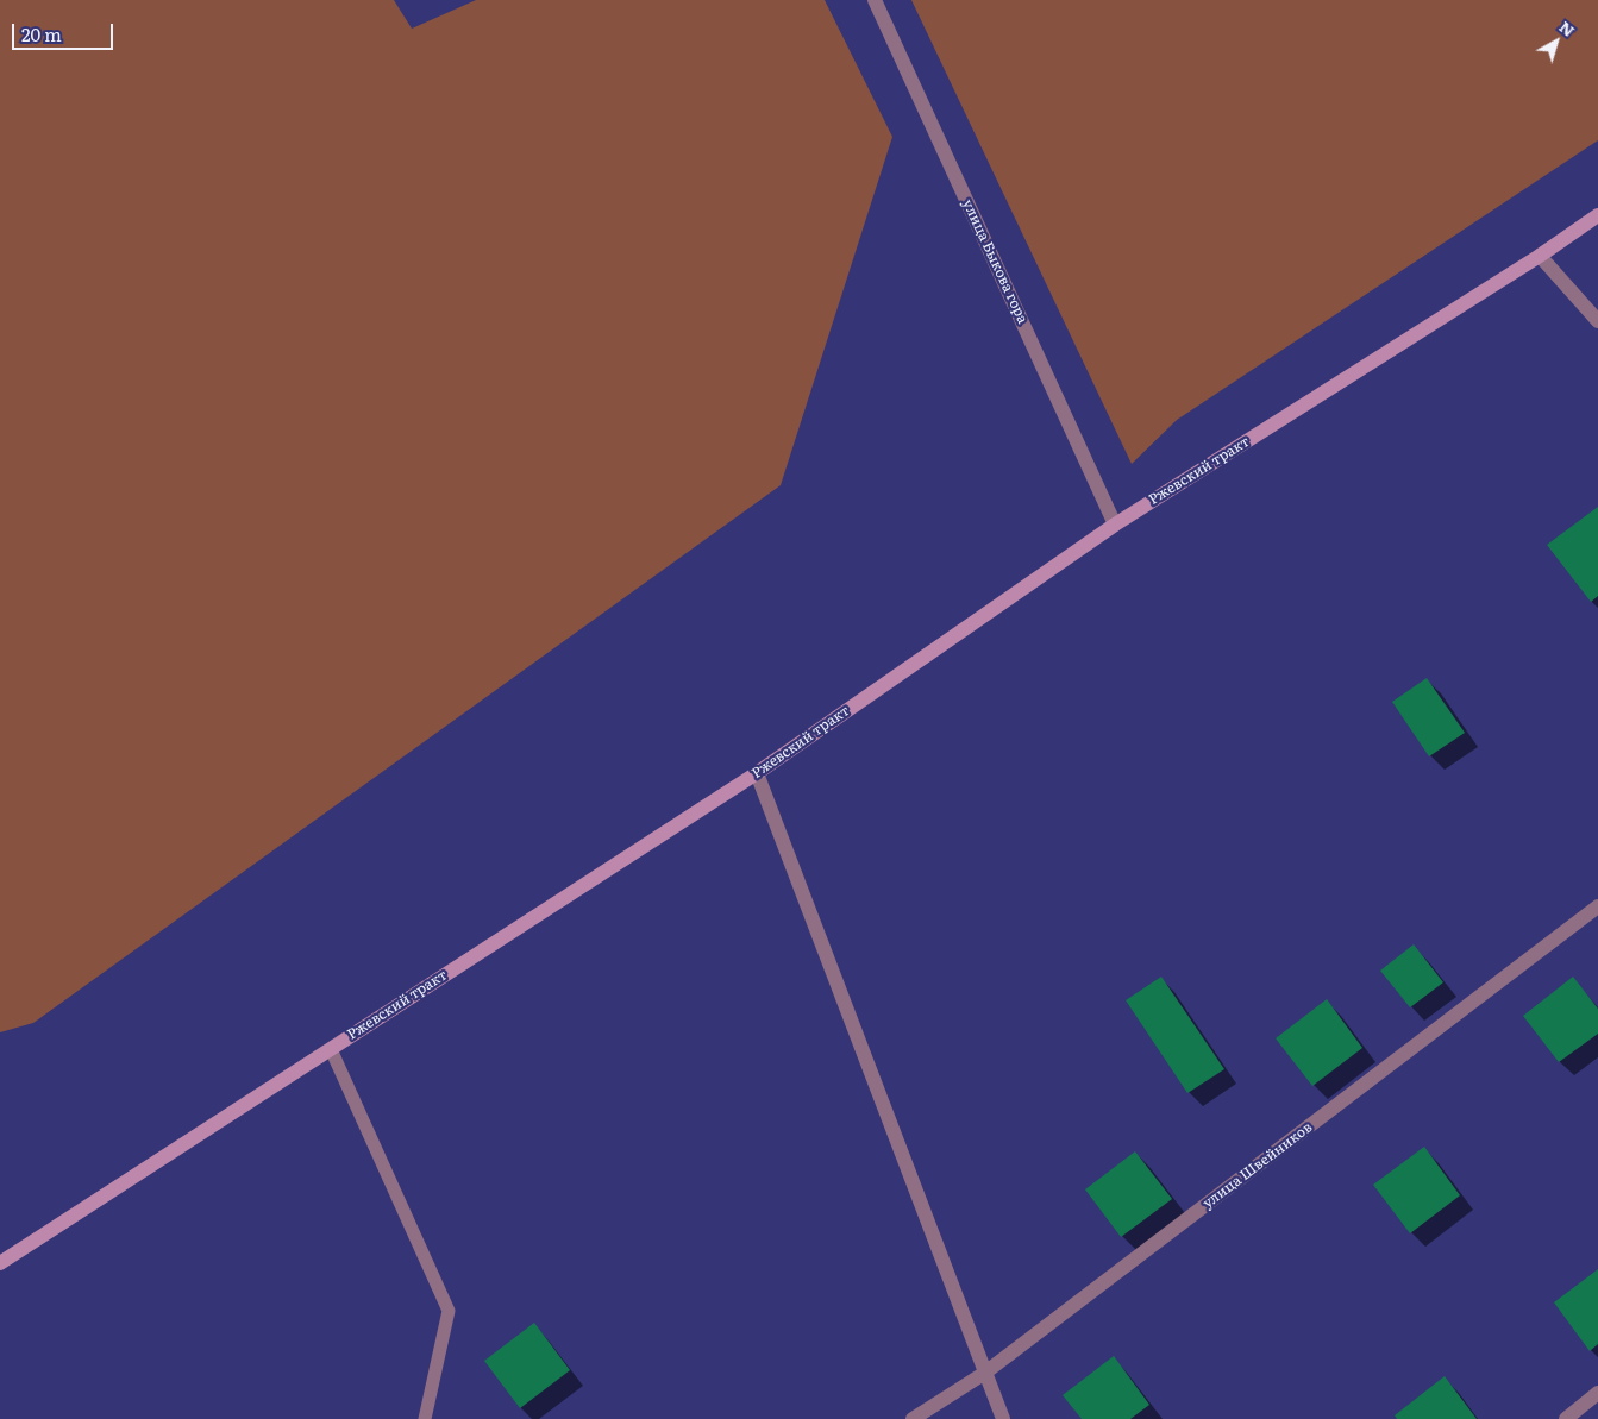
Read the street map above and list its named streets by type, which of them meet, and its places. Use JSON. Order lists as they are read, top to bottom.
{
  "streets": {
    "main road": ["Ржевский тракт"],
    "street": ["улица Быкова гора", "улица Швейников"]
  },
  "crossings": [
    ["улица Быкова гора", "Ржевский тракт"]
  ],
  "scale_bar": "20 m",
  "north": "top right"
}
